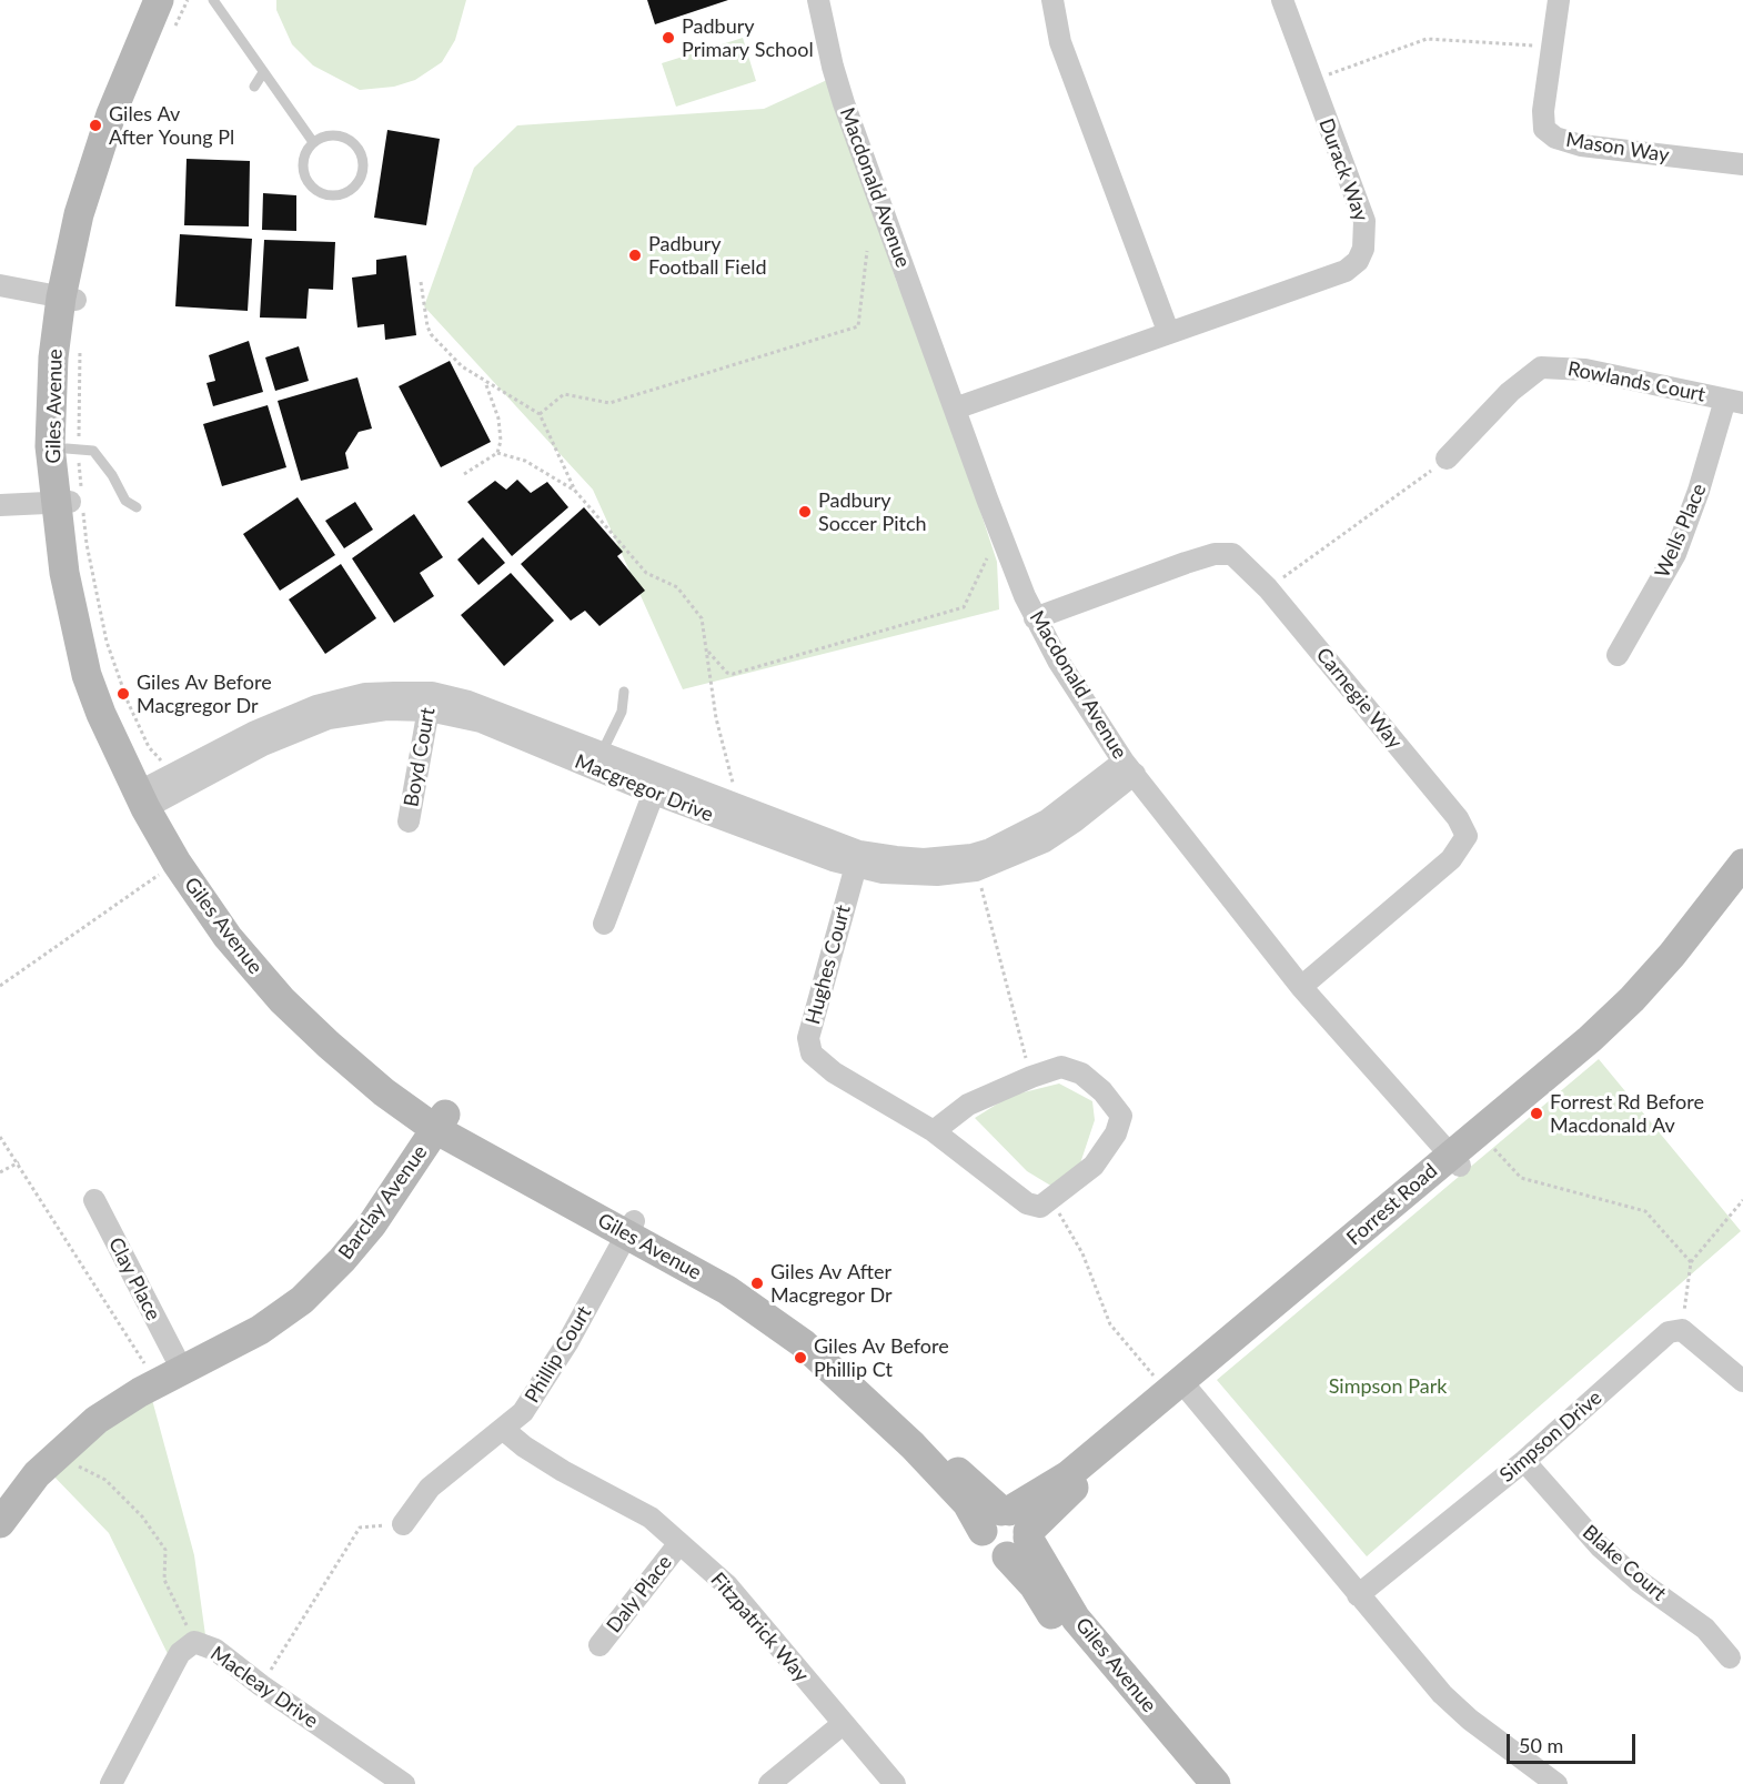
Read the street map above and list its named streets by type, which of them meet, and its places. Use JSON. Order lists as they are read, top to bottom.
{
  "streets": {
    "street": [
      "Mason Way",
      "Durack Way",
      "Macdonald Avenue",
      "Rowlands Court",
      "Giles Avenue",
      "Wells Place",
      "Carnegie Way",
      "Boyd Court",
      "Macgregor Drive",
      "Hughes Court",
      "Barclay Avenue",
      "Forrest Road",
      "Clay Place",
      "Phillip Court",
      "Simpson Drive",
      "Blake Court",
      "Daly Place",
      "Fitzpatrick Way",
      "Macleay Drive"
    ]
  },
  "crossings": [
    ["Durack Way", "Macdonald Avenue"],
    ["Macdonald Avenue", "Carnegie Way"],
    ["Macdonald Avenue", "Macgregor Drive"],
    ["Macdonald Avenue", "Forrest Road"],
    ["Rowlands Court", "Wells Place"],
    ["Giles Avenue", "Macgregor Drive"],
    ["Giles Avenue", "Barclay Avenue"],
    ["Giles Avenue", "Forrest Road"],
    ["Giles Avenue", "Phillip Court"],
    ["Boyd Court", "Macgregor Drive"],
    ["Macgregor Drive", "Hughes Court"],
    ["Barclay Avenue", "Clay Place"],
    ["Phillip Court", "Fitzpatrick Way"],
    ["Simpson Drive", "Blake Court"],
    ["Daly Place", "Fitzpatrick Way"]
  ],
  "parks": ["Simpson Park"],
  "places": [
    "Padbury Primary School",
    "Giles Av After Young Pl",
    "Padbury Football Field",
    "Padbury Soccer Pitch",
    "Giles Av Before Macgregor Dr",
    "Forrest Rd Before Macdonald Av",
    "Giles Av After Macgregor Dr",
    "Giles Av Before Phillip Ct"
  ],
  "scale_bar": "50 m"
}
